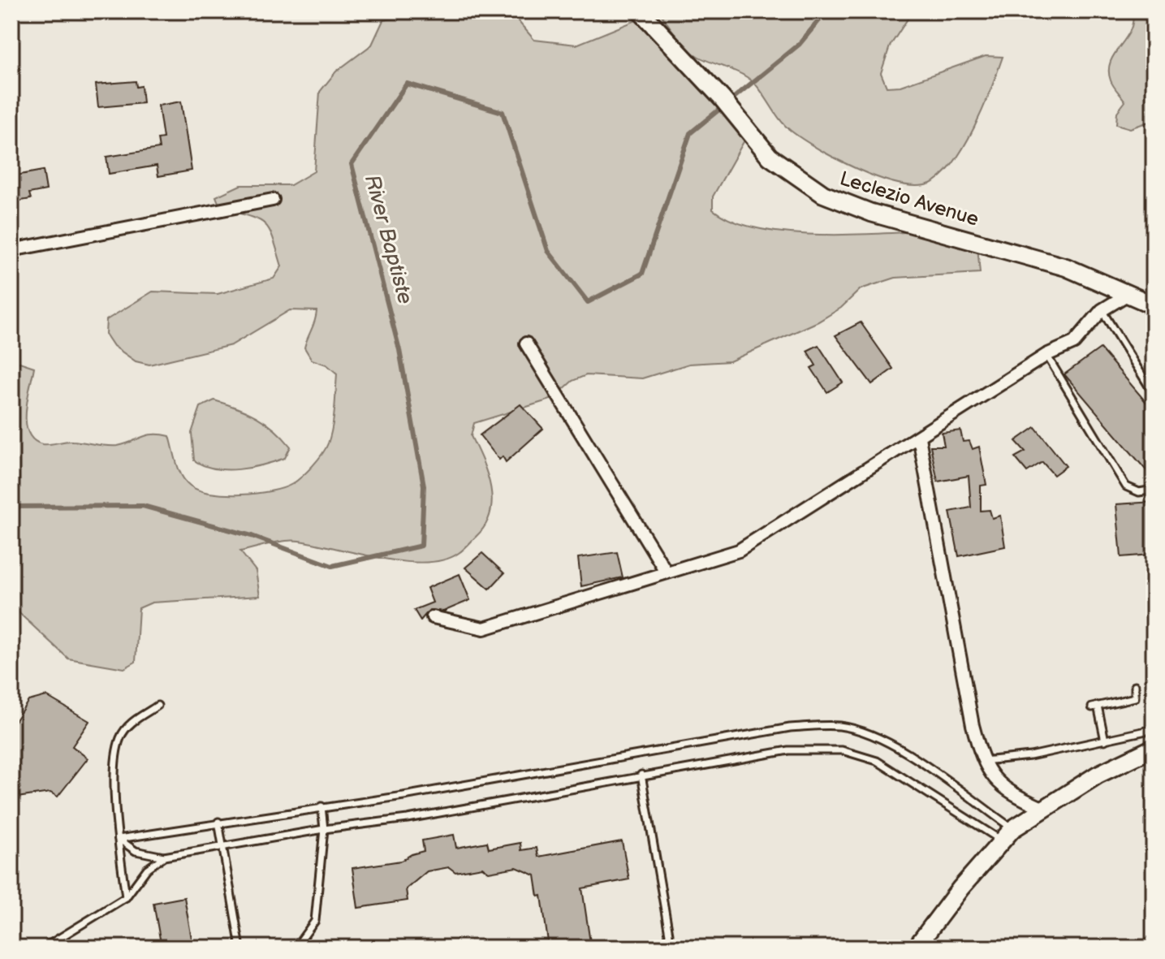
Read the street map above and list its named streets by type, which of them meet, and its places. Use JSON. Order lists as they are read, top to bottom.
{
  "streets": {
    "main road": ["Leclezio Avenue"]
  },
  "water": ["River Baptiste"]
}
